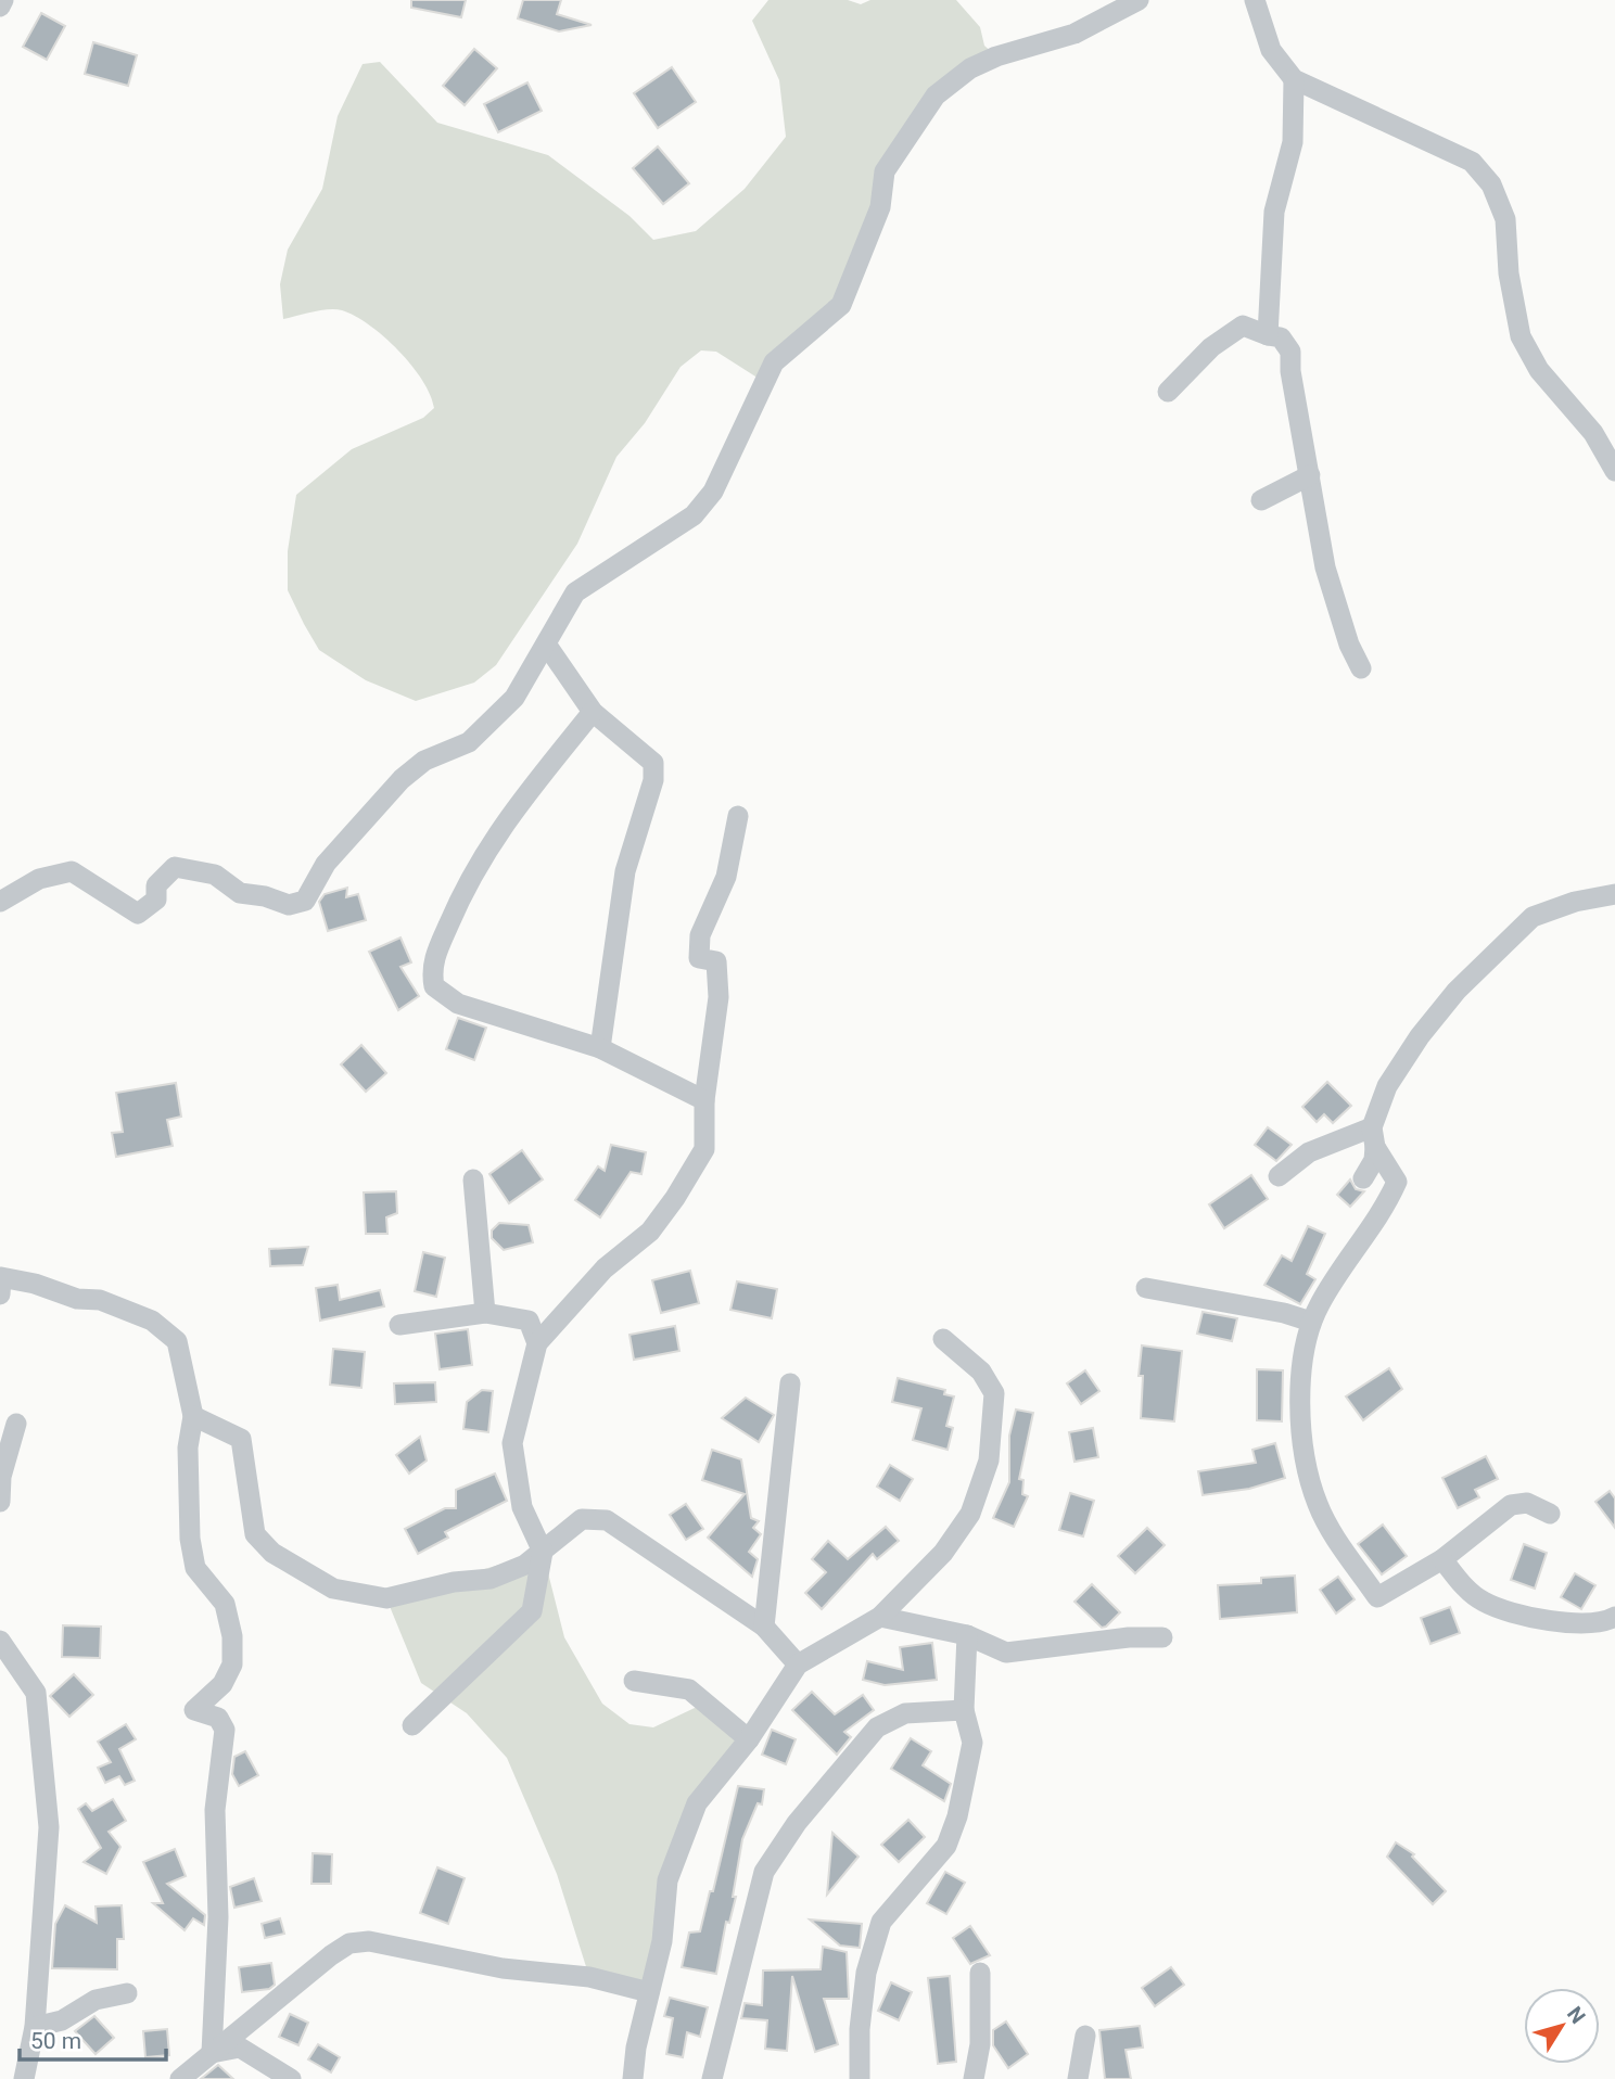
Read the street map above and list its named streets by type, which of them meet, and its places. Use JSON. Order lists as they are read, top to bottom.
{
  "scale_bar": "50 m",
  "north": "top right"
}
